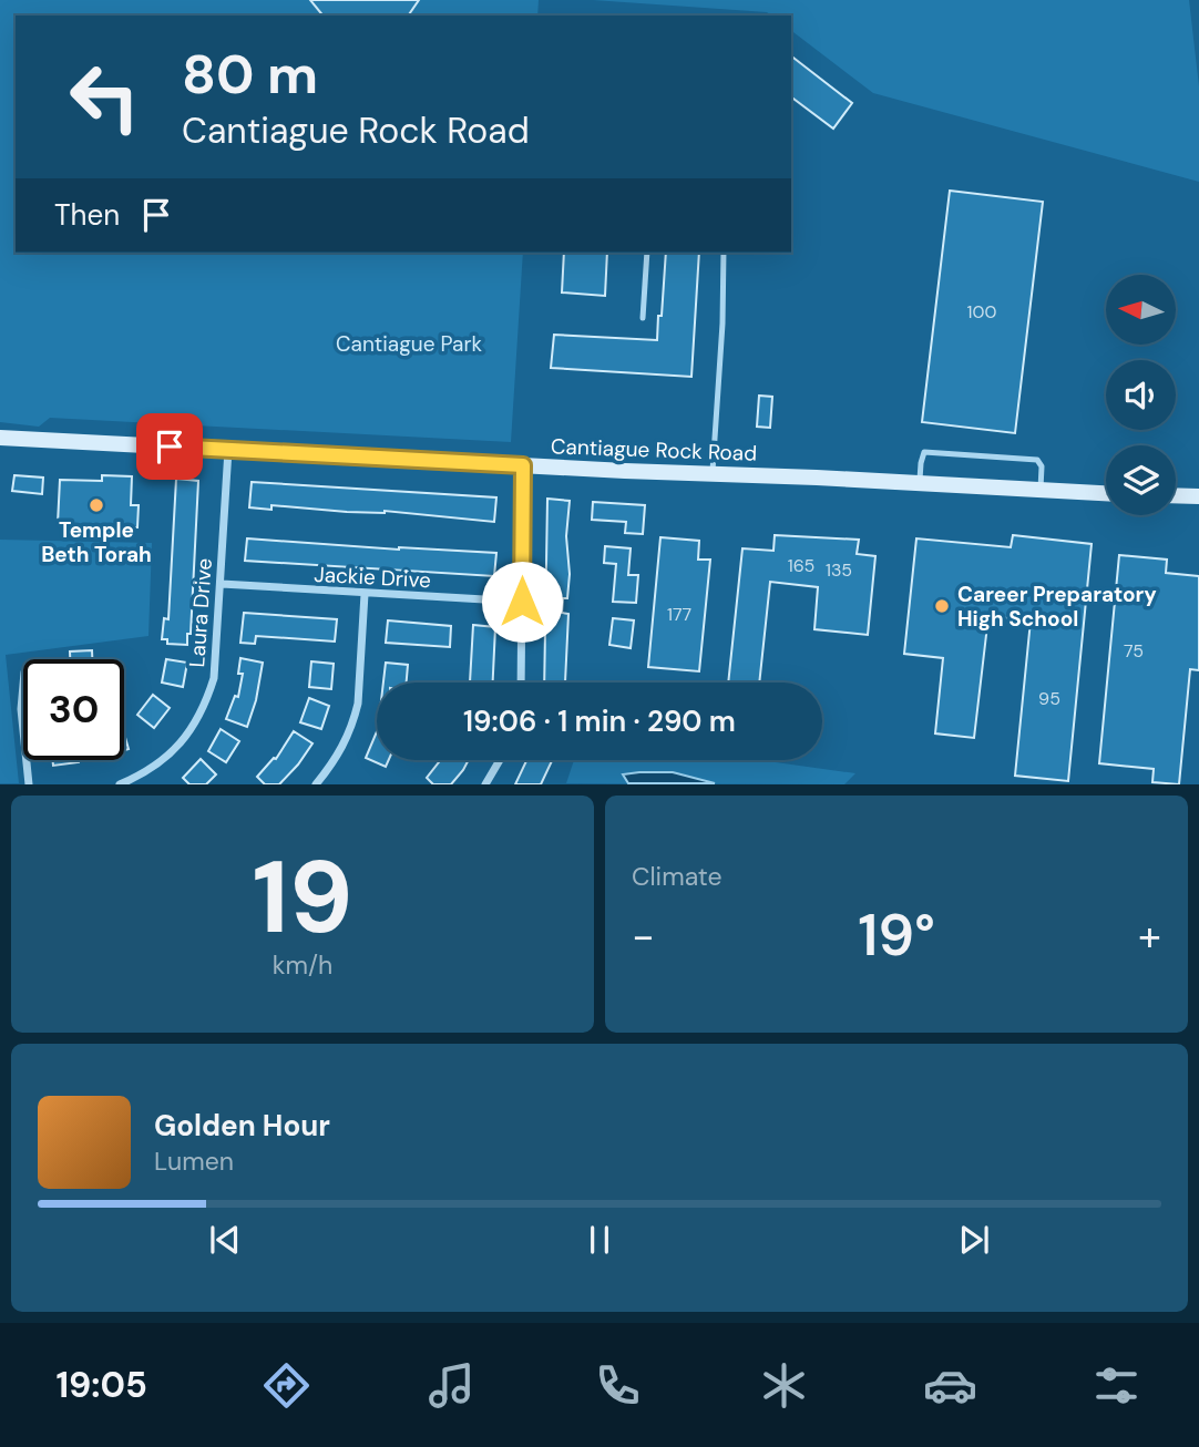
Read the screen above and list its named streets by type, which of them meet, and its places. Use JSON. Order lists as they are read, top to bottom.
{
  "streets": {
    "main road": ["Cantiague Rock Road"],
    "street": ["Jackie Drive", "Laura Drive"]
  },
  "crossings": [
    ["Cantiague Rock Road", "Laura Drive"],
    ["Jackie Drive", "Laura Drive"]
  ],
  "parks": ["Cantiague Park"],
  "places": ["Temple Beth Torah", "Career Preparatory High School"],
  "house_numbers": [
    "100",
    "165",
    "135",
    "177",
    "75",
    "95"
  ],
  "north": "left",
  "page": {
    "turn": ["80 m", "Cantiague Rock Road"],
    "then": "Then",
    "limit": "30",
    "trip": "19:06 · 1 min · 290 m",
    "tile": [
      ["19", "km/h"],
      "Climate"
    ],
    "heat": ["−", "19°", "+"],
    "song": ["Golden Hour", "Lumen"],
    "tabs": "19:05"
  }
}
